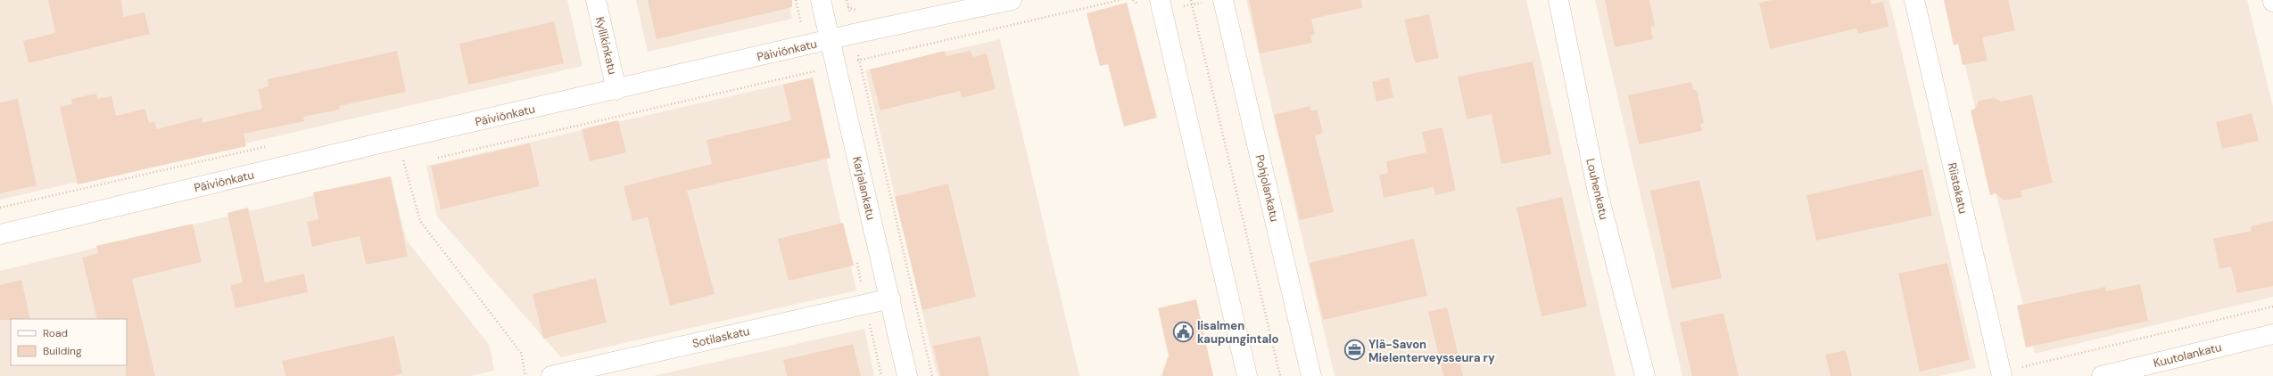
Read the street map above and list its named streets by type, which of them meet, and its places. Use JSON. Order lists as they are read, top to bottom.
{
  "streets": {
    "street": [
      "Kyllikinkatu",
      "Päiviönkatu",
      "Karjalankatu",
      "Pohjolankatu",
      "Riistakatu",
      "Louhenkatu",
      "Sotilaskatu",
      "Kuutolankatu"
    ]
  },
  "crossings": [
    ["Kyllikinkatu", "Päiviönkatu"],
    ["Päiviönkatu", "Karjalankatu"],
    ["Karjalankatu", "Sotilaskatu"]
  ],
  "places": {
    "public building": ["Iisalmen kaupungintalo"],
    "office": ["Ylä-Savon Mielenterveysseura ry"]
  },
  "legend": ["Road", "Building"]
}
